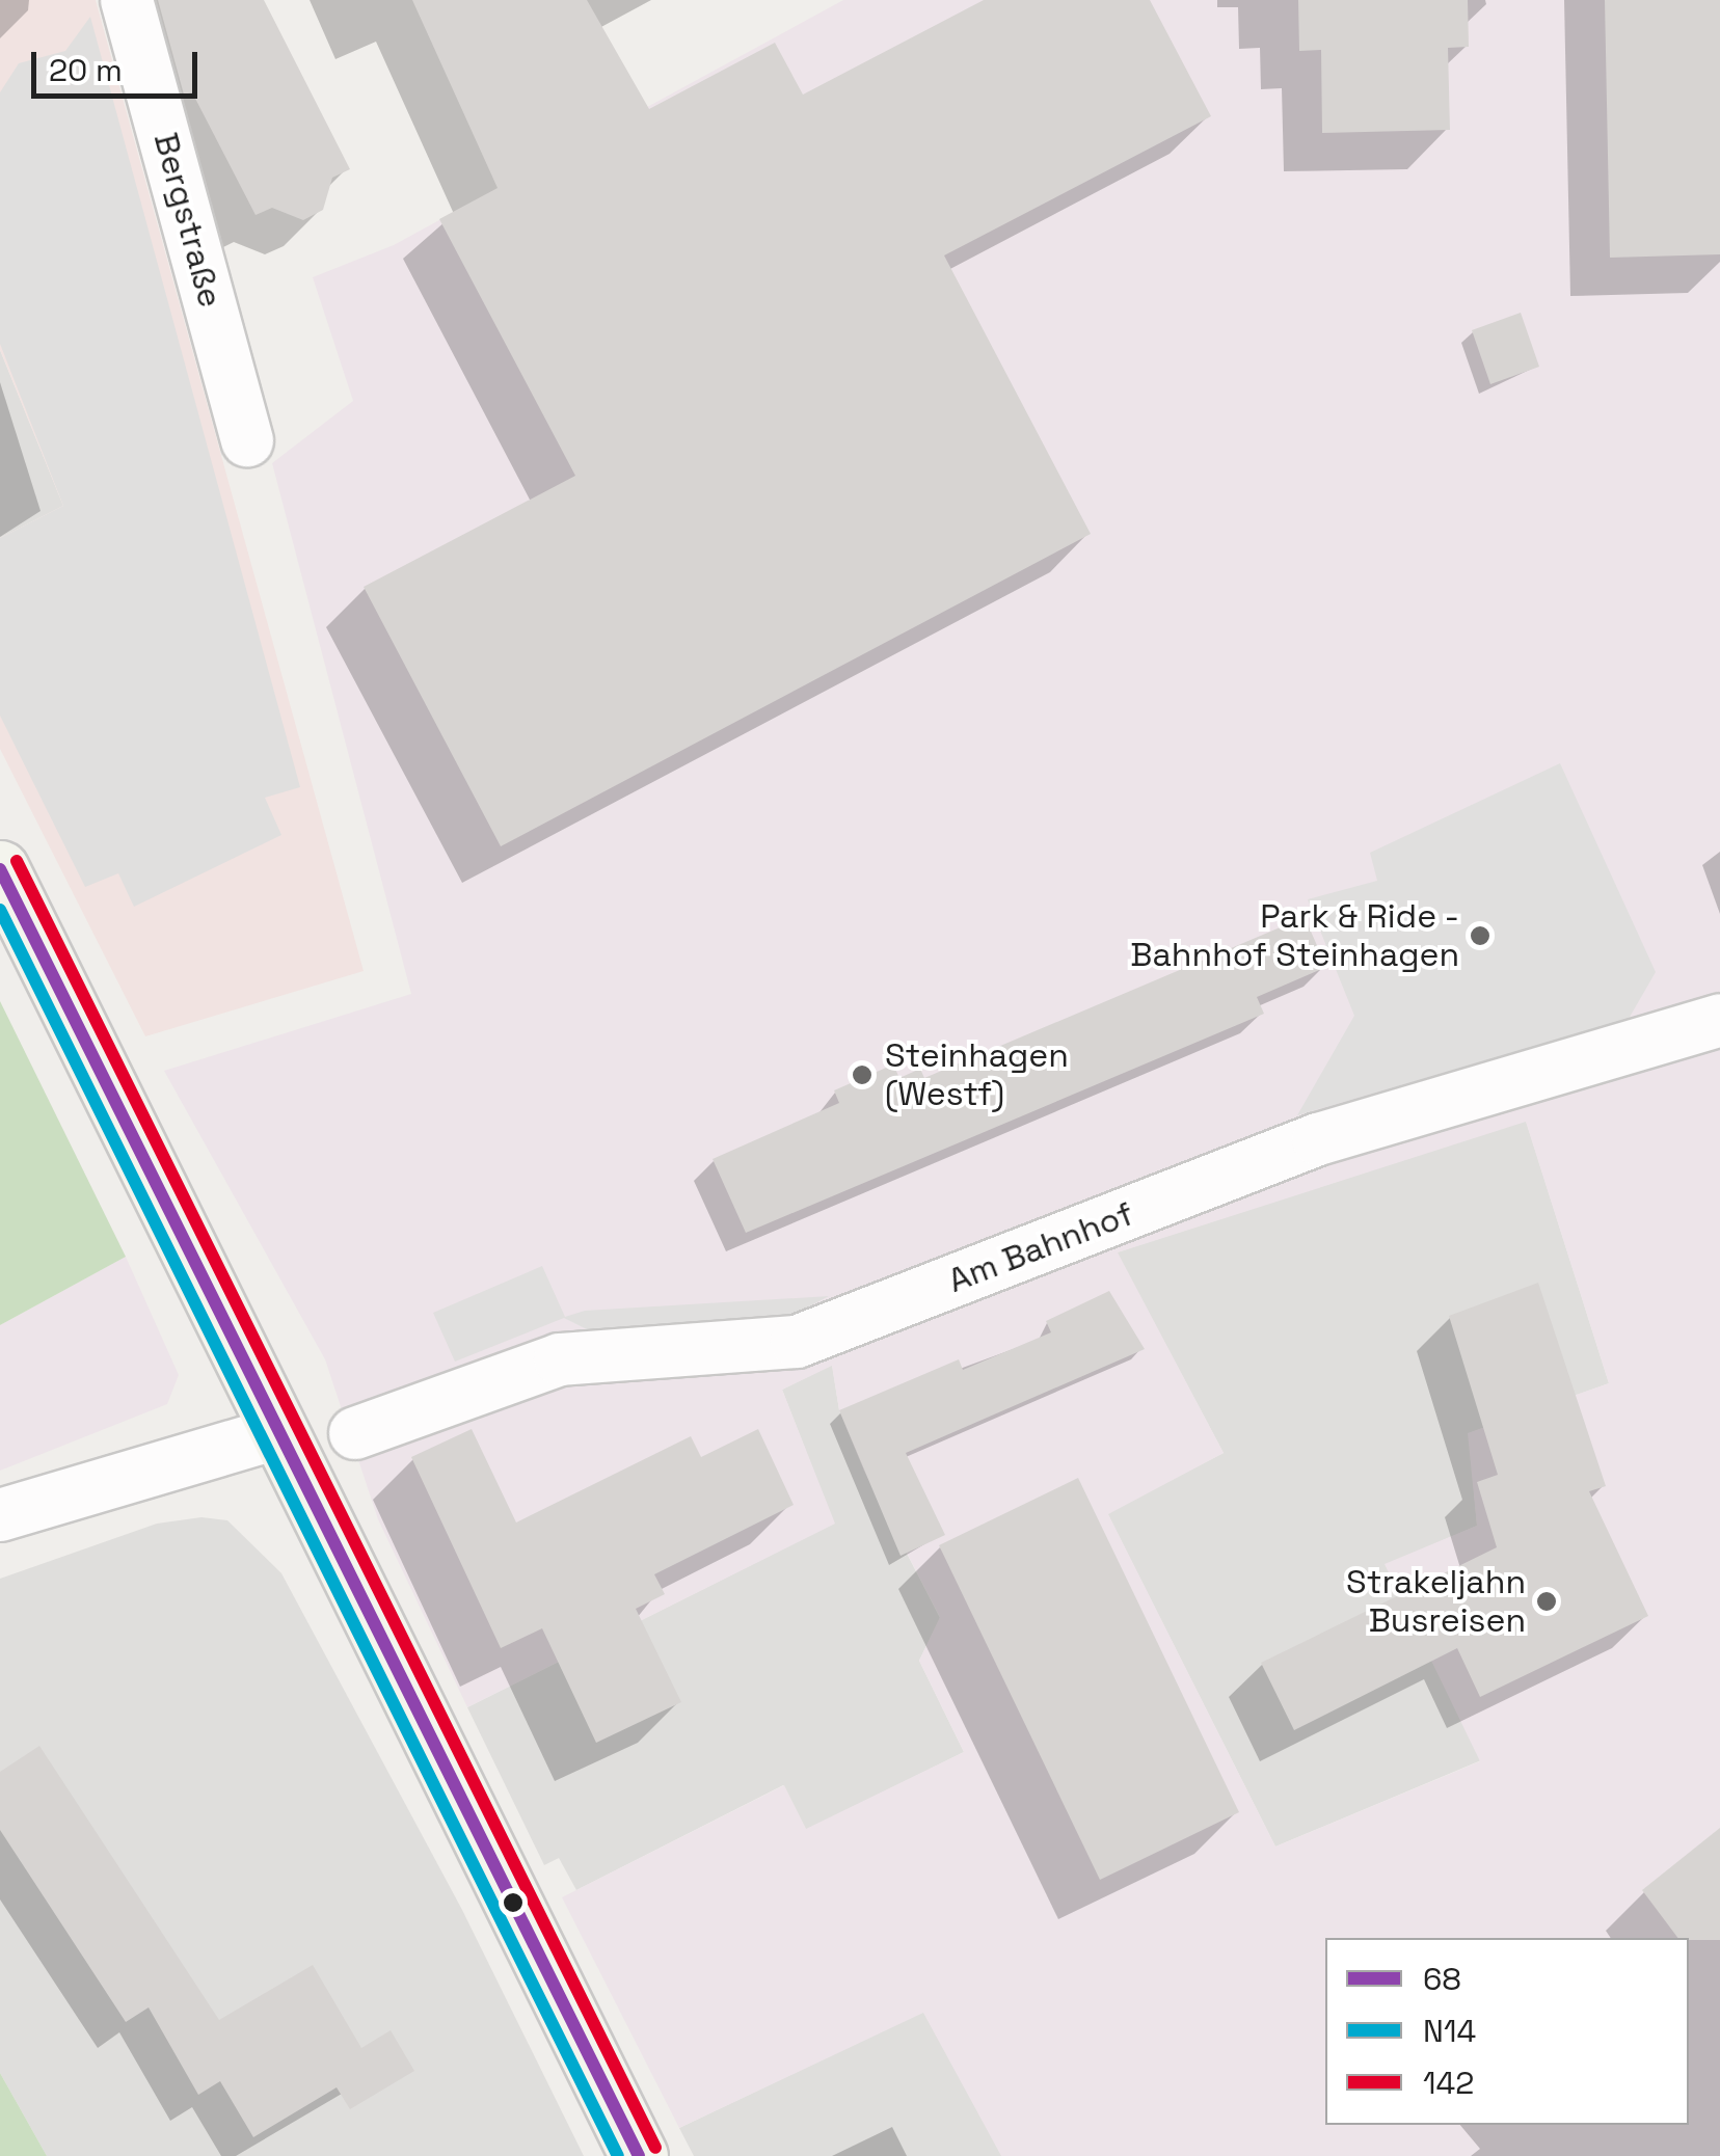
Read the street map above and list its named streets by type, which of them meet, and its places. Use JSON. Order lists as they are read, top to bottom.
{
  "streets": {
    "street": ["Bergstraße", "Am Bahnhof"]
  },
  "places": ["Park & Ride - Bahnhof Steinhagen", "Steinhagen (Westf)", "Strakeljahn Busreisen"],
  "lines": ["transit line 142", "transit line 68", "transit line N14"],
  "legend": ["68", "N14", "142"],
  "scale_bar": "20 m"
}
